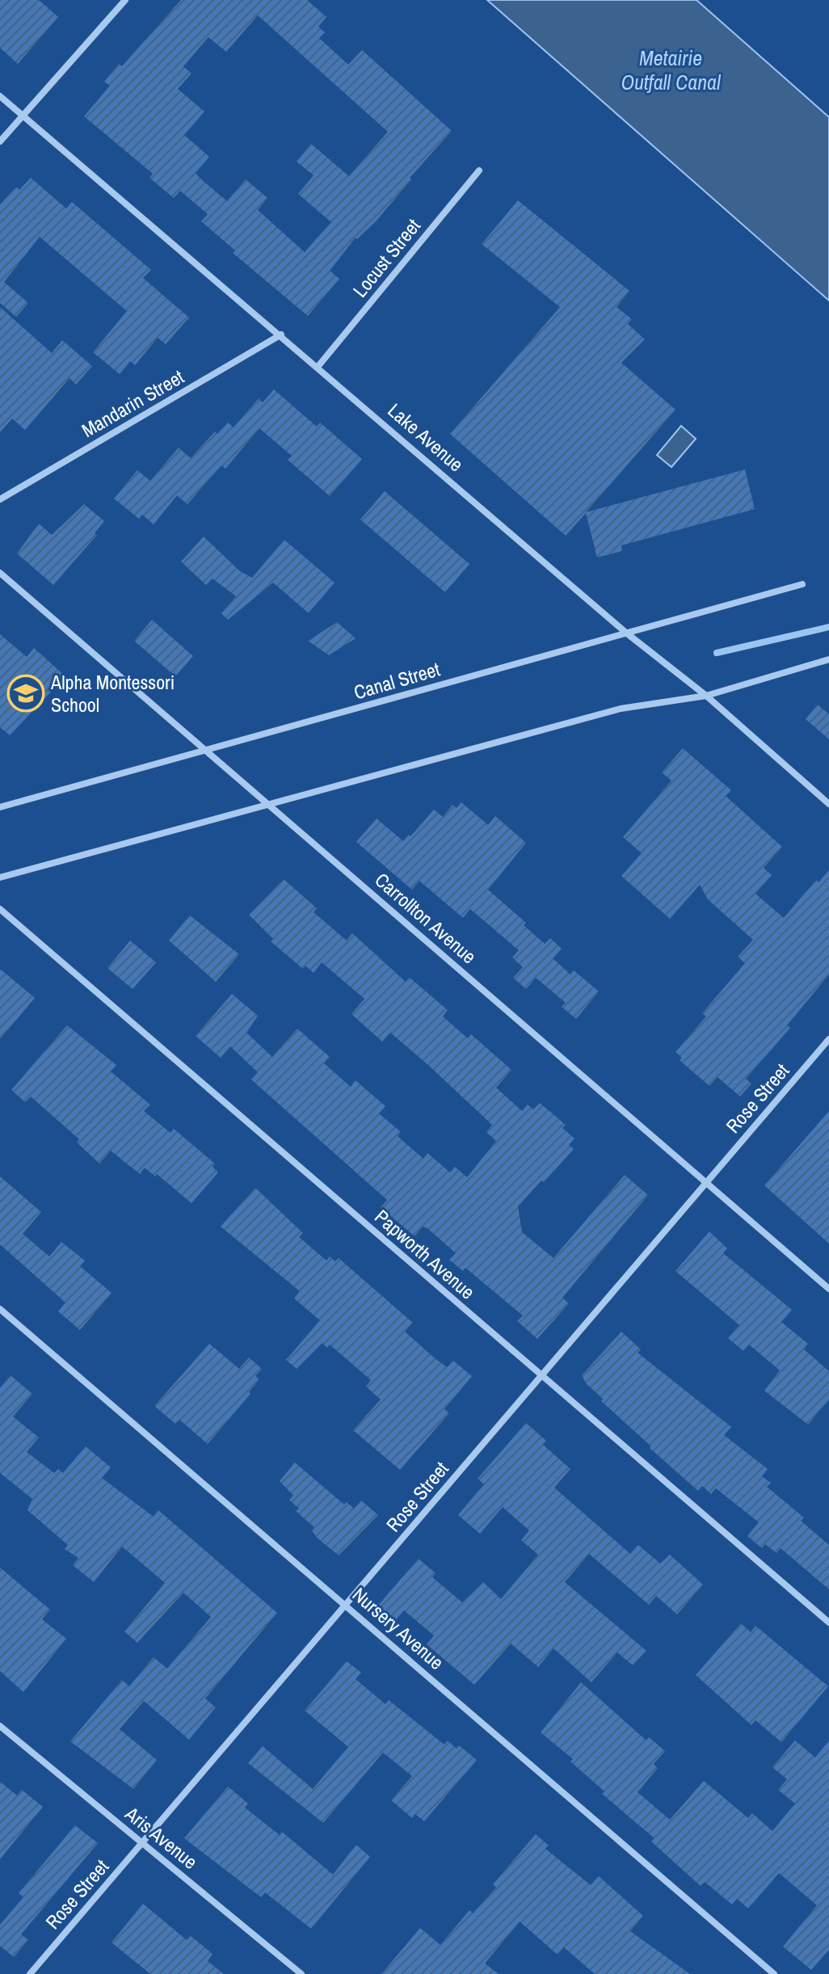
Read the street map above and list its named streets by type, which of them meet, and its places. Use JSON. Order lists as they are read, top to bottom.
{
  "streets": {
    "street": [
      "Locust Street",
      "Mandarin Street",
      "Lake Avenue",
      "Canal Street",
      "Carrollton Avenue",
      "Rose Street",
      "Papworth Avenue",
      "Nursery Avenue",
      "Aris Avenue"
    ]
  },
  "crossings": [
    ["Locust Street", "Lake Avenue"],
    ["Mandarin Street", "Lake Avenue"],
    ["Lake Avenue", "Canal Street"],
    ["Canal Street", "Carrollton Avenue"],
    ["Carrollton Avenue", "Rose Street"],
    ["Rose Street", "Papworth Avenue"],
    ["Rose Street", "Nursery Avenue"],
    ["Rose Street", "Aris Avenue"]
  ],
  "water": ["Metairie Outfall Canal"],
  "places": {
    "school or university": ["Alpha Montessori School"]
  }
}
